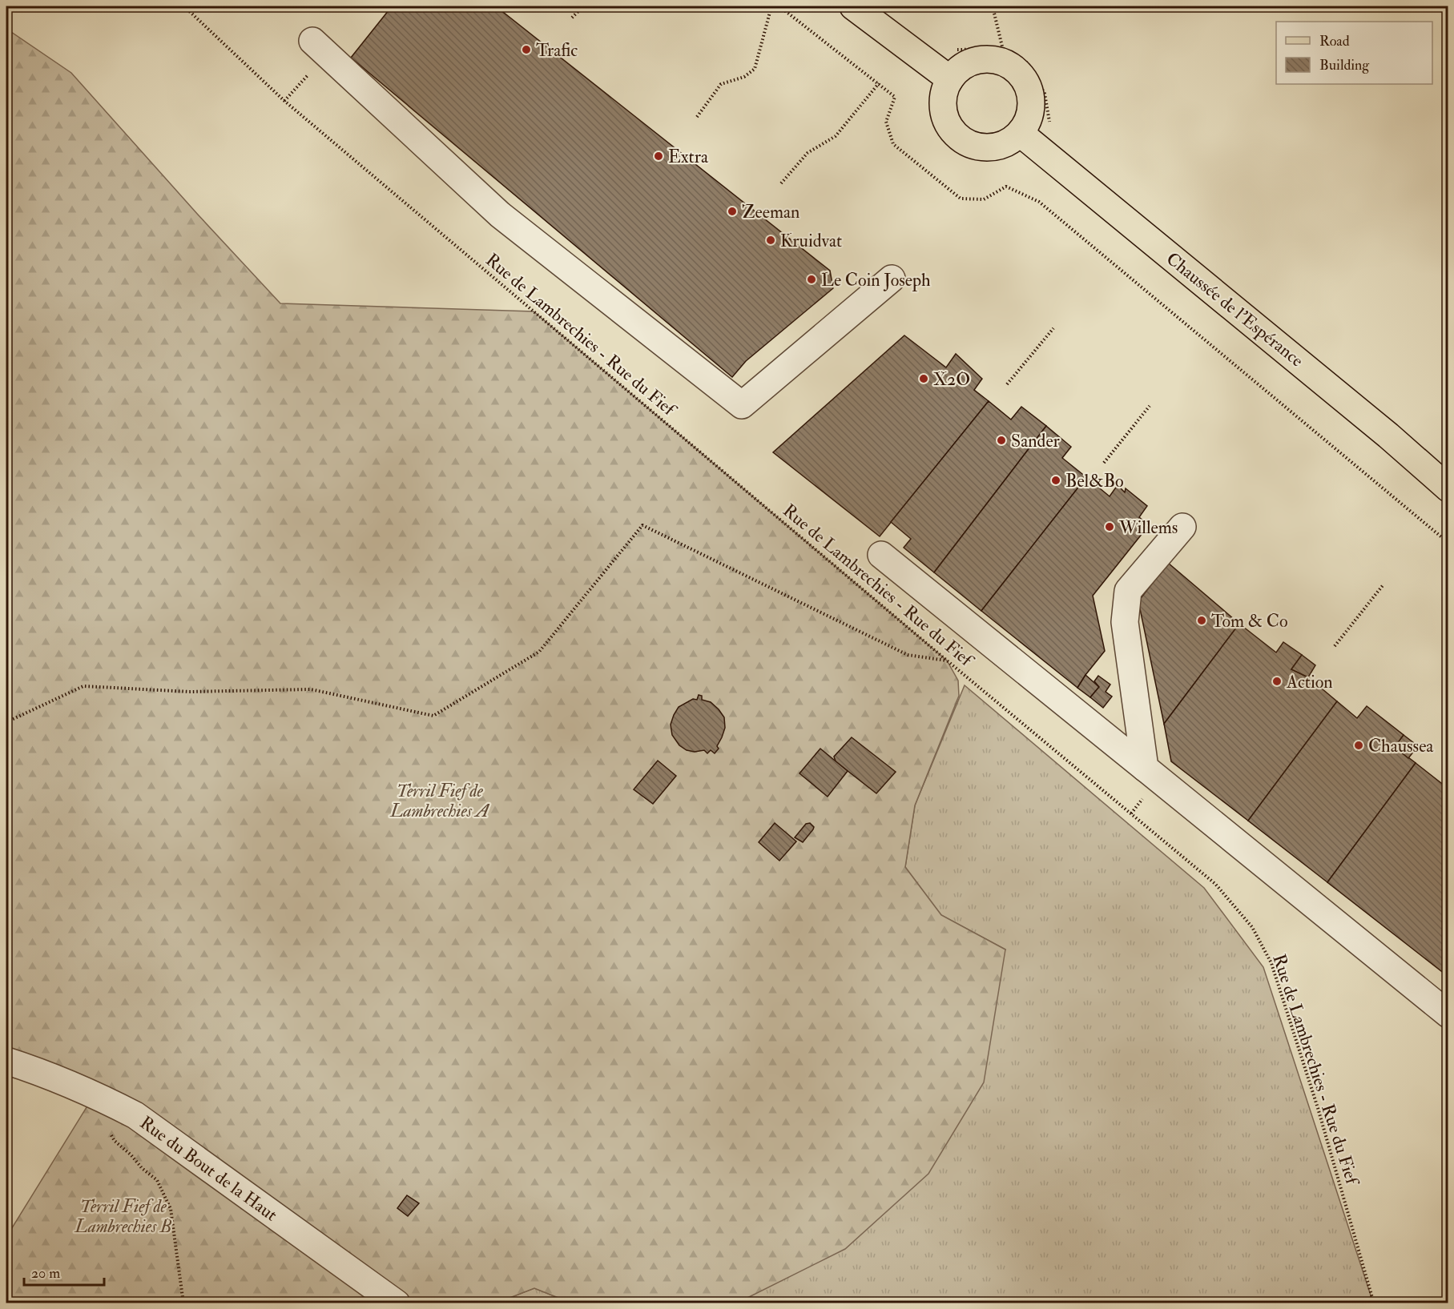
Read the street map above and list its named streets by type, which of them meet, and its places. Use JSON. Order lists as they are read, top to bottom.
{
  "streets": {
    "main road": ["Chaussée de l'Espérance"],
    "street": ["Rue du Bout de la Haut"],
    "path": ["Rue de Lambrechies - Rue du Fief"]
  },
  "parks": ["Terril Fief de Lambrechies A", "Terril Fief de Lambrechies B"],
  "places": [
    "Trafic",
    "Extra",
    "Zeeman",
    "Kruidvat",
    "Le Coin Joseph",
    "X2O",
    "Sander",
    "Bel&Bo",
    "Willems",
    "Tom & Co",
    "Action",
    "Chaussea"
  ],
  "legend": ["Road", "Building"],
  "scale_bar": "20 m"
}
